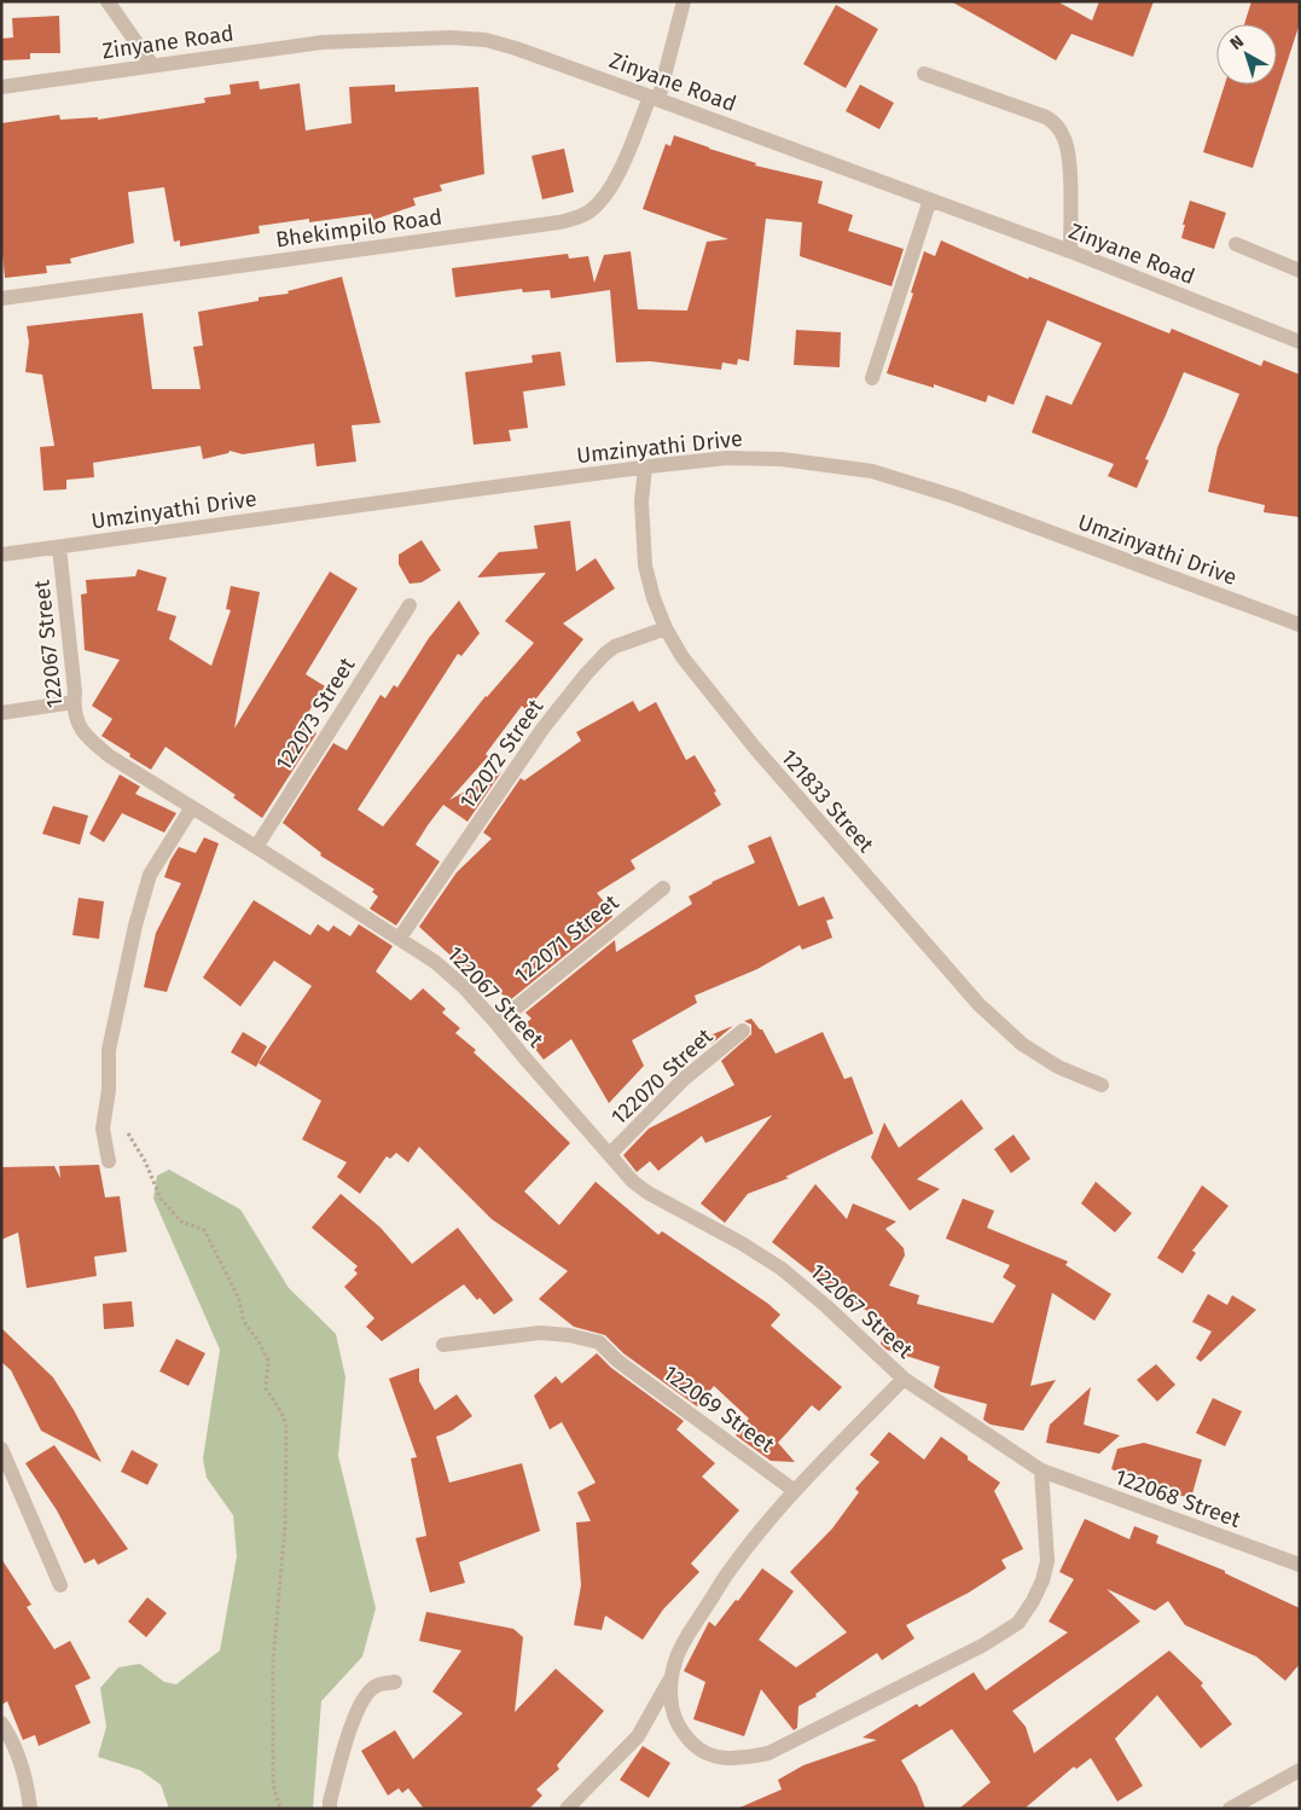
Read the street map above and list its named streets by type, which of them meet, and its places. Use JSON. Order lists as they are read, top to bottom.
{
  "streets": {
    "street": [
      "Zinyane Road",
      "Bhekimpilo Road",
      "Umzinyathi Drive",
      "122067 Street",
      "122073 Street",
      "122072 Street",
      "121833 Street",
      "122071 Street",
      "122070 Street",
      "122069 Street",
      "122068 Street"
    ]
  },
  "crossings": [
    ["Zinyane Road", "Bhekimpilo Road"],
    ["Umzinyathi Drive", "122067 Street"],
    ["Umzinyathi Drive", "121833 Street"],
    ["122067 Street", "122073 Street"],
    ["122067 Street", "122072 Street"],
    ["122067 Street", "122071 Street"],
    ["122067 Street", "122070 Street"],
    ["122067 Street", "122069 Street"],
    ["122067 Street", "122068 Street"],
    ["122072 Street", "121833 Street"]
  ],
  "north": "top left"
}
